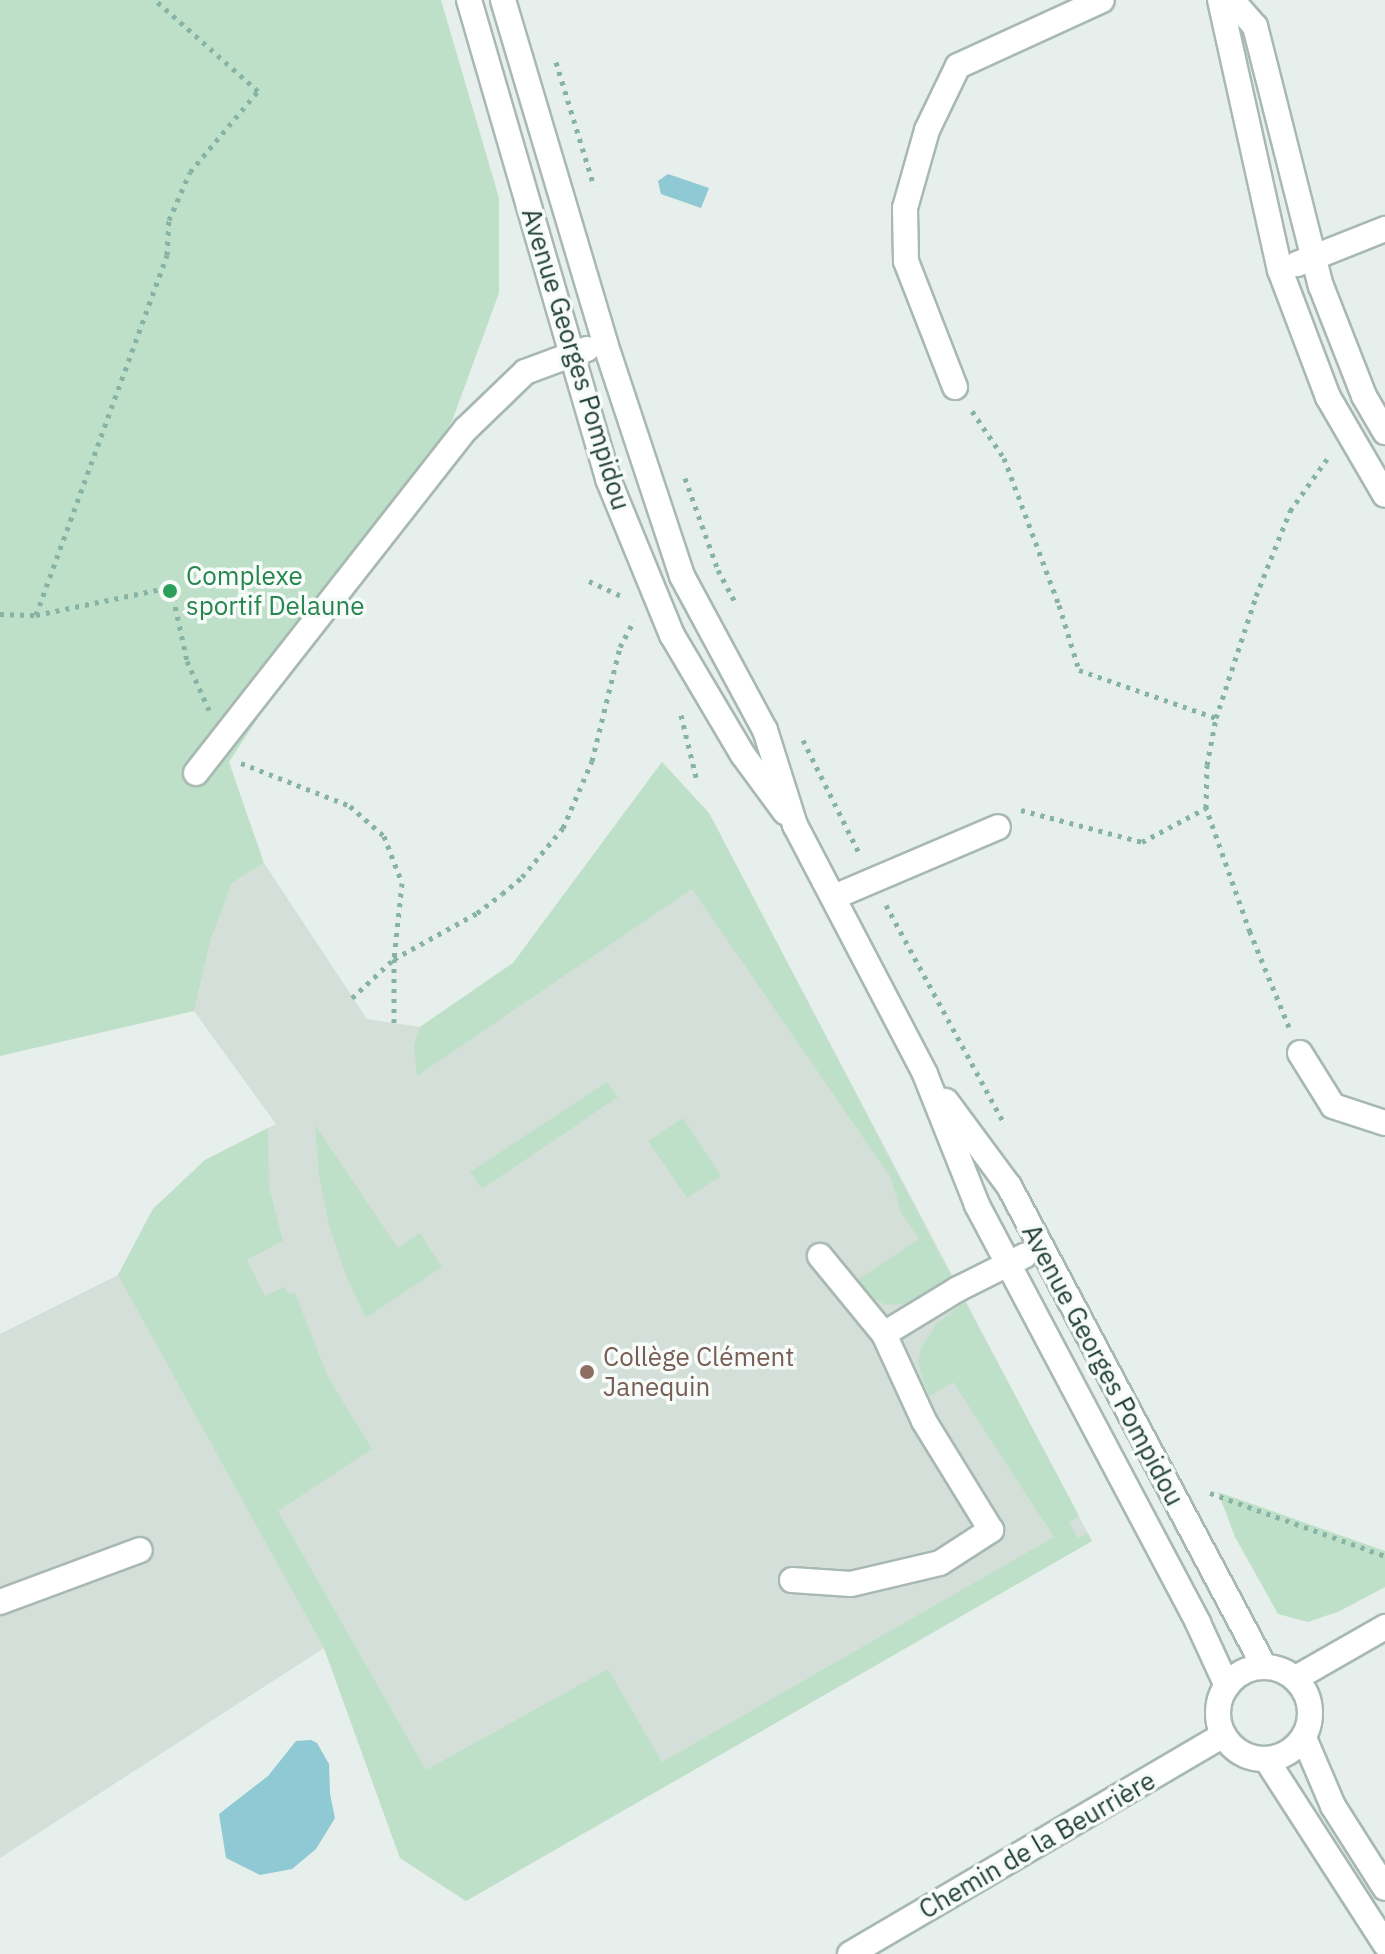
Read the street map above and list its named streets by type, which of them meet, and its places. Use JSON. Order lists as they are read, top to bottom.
{
  "streets": {
    "street": ["Avenue Georges Pompidou", "Chemin de la Beurrière"]
  },
  "crossings": [
    ["Avenue Georges Pompidou", "Chemin de la Beurrière"]
  ],
  "places": ["Complexe sportif Delaune", "Collège Clément Janequin"]
}
